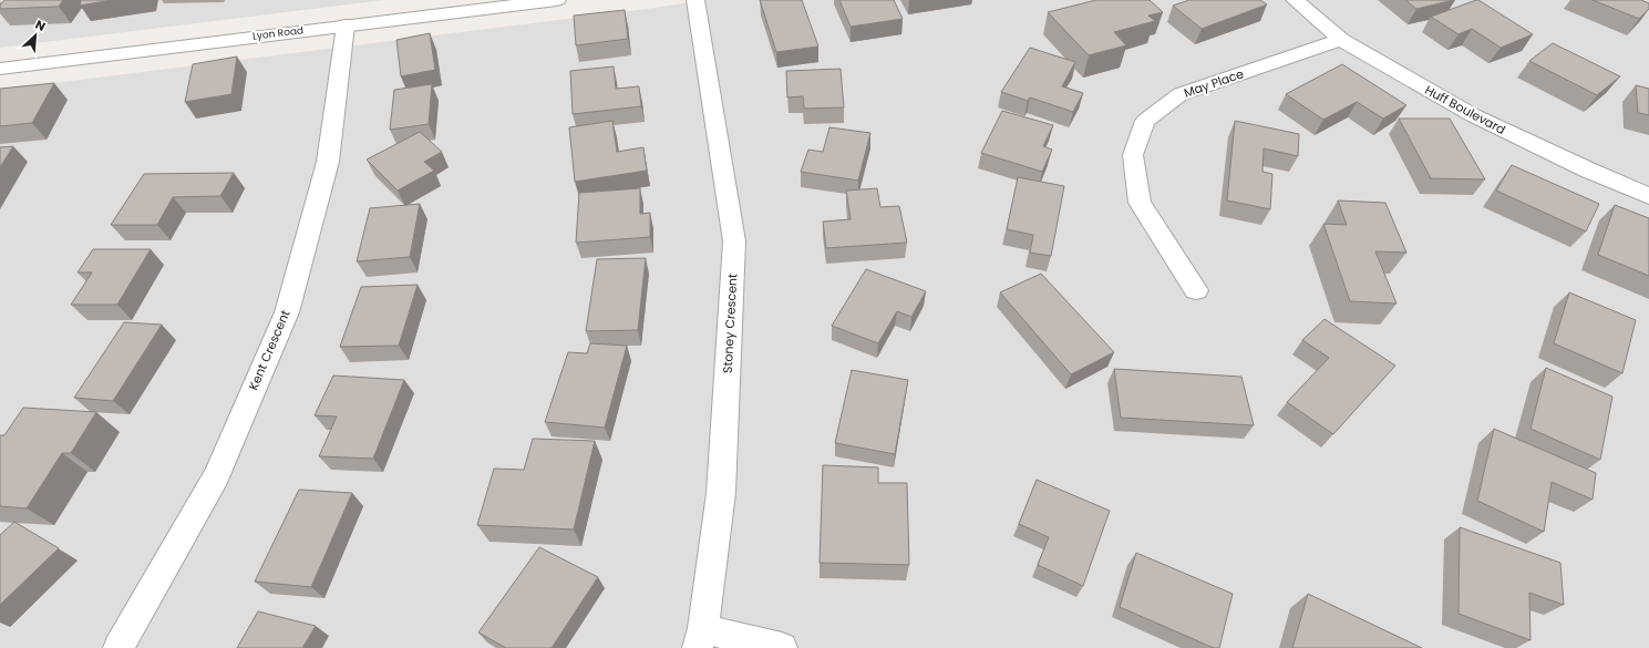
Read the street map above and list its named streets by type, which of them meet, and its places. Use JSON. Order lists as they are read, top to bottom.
{
  "streets": {
    "street": [
      "Lyon Road",
      "May Place",
      "Huff Boulevard",
      "Stoney Crescent",
      "Kent Crescent"
    ]
  },
  "crossings": [
    ["Lyon Road", "Kent Crescent"],
    ["May Place", "Huff Boulevard"]
  ],
  "north": "top right"
}
